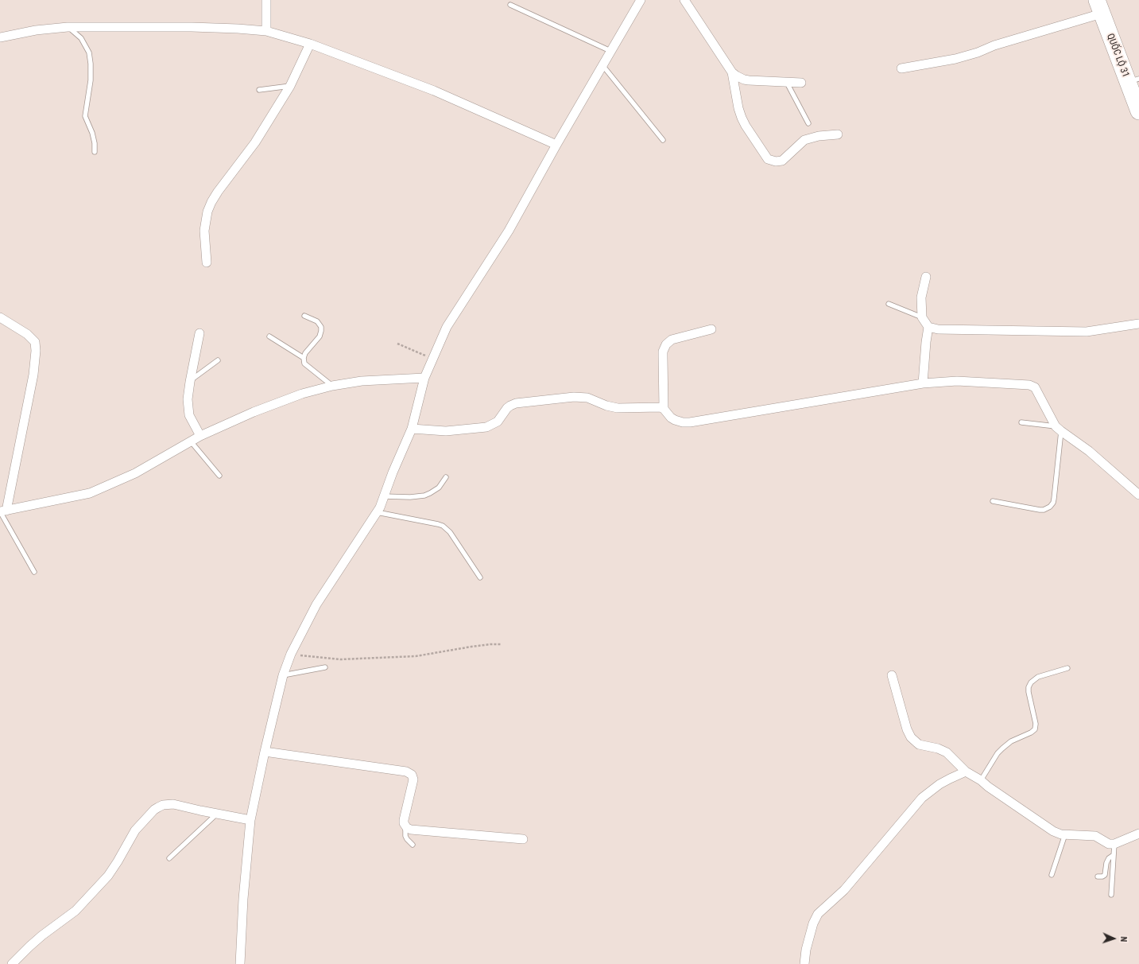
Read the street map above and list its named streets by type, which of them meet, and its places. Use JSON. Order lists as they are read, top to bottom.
{
  "streets": {
    "highway": ["QUỐC LỘ 31"]
  },
  "north": "right"
}
